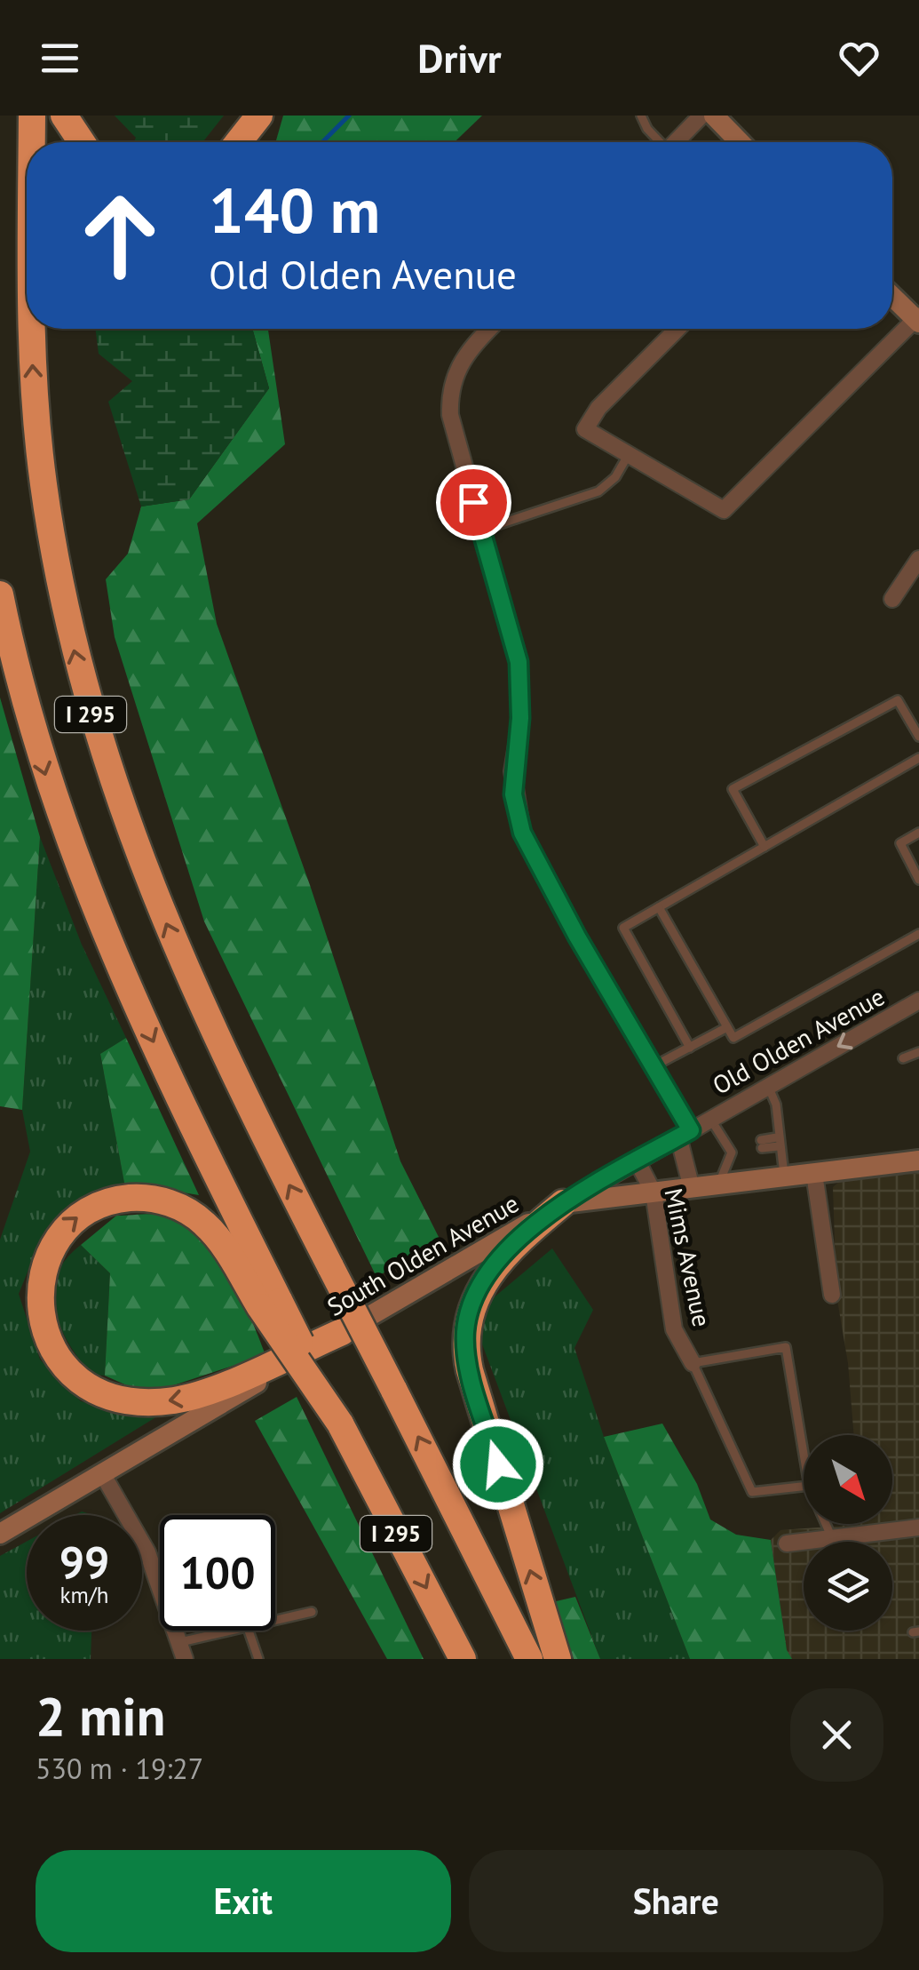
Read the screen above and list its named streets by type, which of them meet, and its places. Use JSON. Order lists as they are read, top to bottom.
{
  "streets": {
    "highway": ["I 295"],
    "main road": ["South Olden Avenue"],
    "street": ["Old Olden Avenue", "Mims Avenue"]
  },
  "crossings": [
    ["Old Olden Avenue", "South Olden Avenue"],
    ["Old Olden Avenue", "Mims Avenue"],
    ["South Olden Avenue", "Mims Avenue"]
  ],
  "one_way": ["Old Olden Avenue"],
  "north": "bottom right",
  "page": {
    "header": "Drivr",
    "turn": ["140 m", "Old Olden Avenue"],
    "speed": "99 km/h",
    "limit": "100",
    "heading": ["2 min", "530 m · 19:27"],
    "buttons": ["Exit", "Share"]
  }
}
